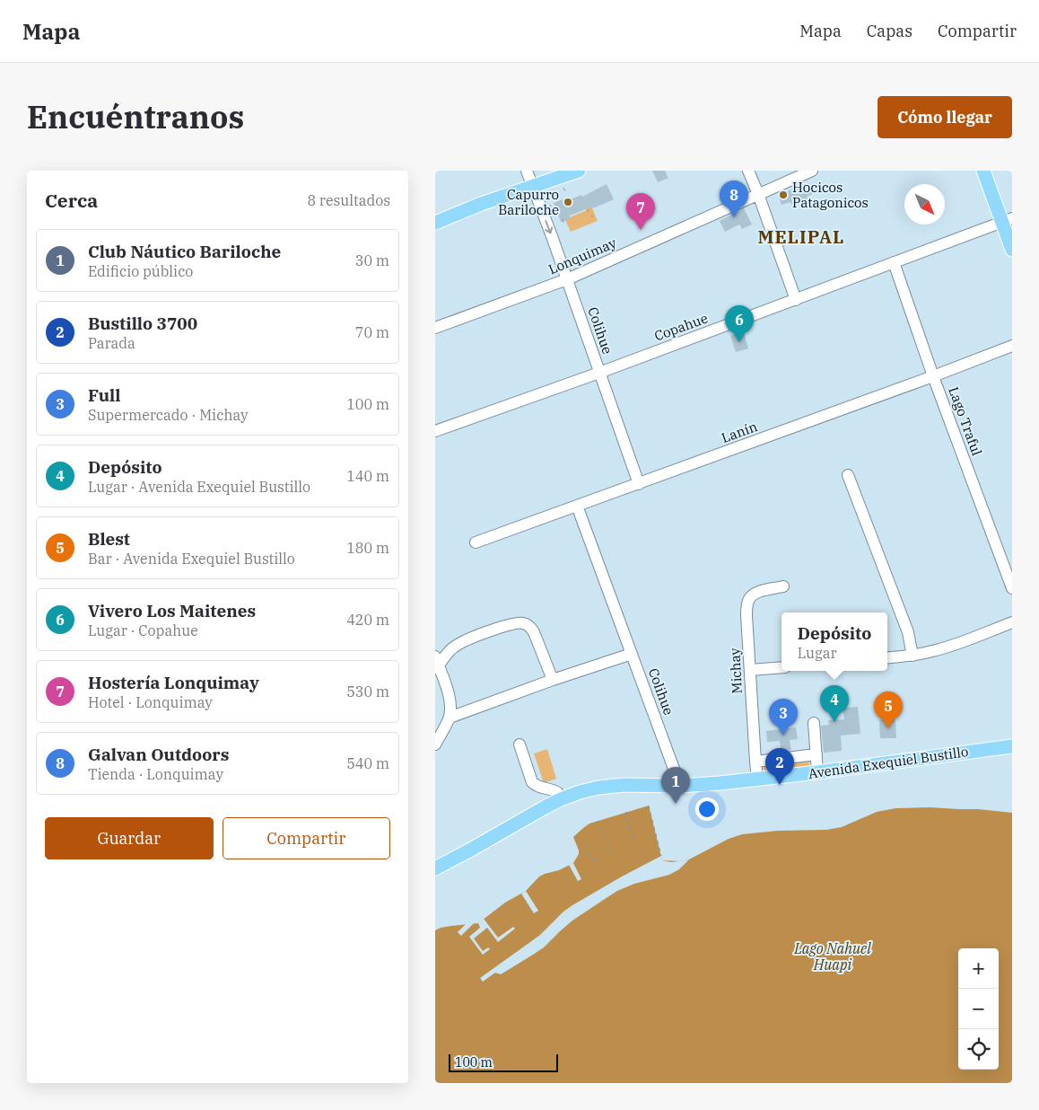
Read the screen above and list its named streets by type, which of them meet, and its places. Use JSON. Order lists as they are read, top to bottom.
{
  "streets": {
    "main road": ["Avenida Exequiel Bustillo"],
    "street": [
      "Lonquimay",
      "Copahue",
      "Colihue",
      "Lago Traful",
      "Lanín",
      "Michay"
    ]
  },
  "crossings": [
    ["Lonquimay", "Colihue"],
    ["Copahue", "Colihue"],
    ["Copahue", "Lago Traful"],
    ["Colihue", "Lanín"],
    ["Colihue", "Avenida Exequiel Bustillo"],
    ["Lago Traful", "Lanín"],
    ["Michay", "Avenida Exequiel Bustillo"]
  ],
  "districts": ["MELIPAL"],
  "water": ["Lago Nahuel Huapi"],
  "places": ["Hocicos Patagonicos", "Capurro Bariloche"],
  "scale_bar": "100 m",
  "north": "bottom right",
  "page": {
    "header": "Mapa",
    "nav": ["Mapa", "Capas", "Compartir"],
    "title": "Encuéntranos",
    "buttons": [
      "Cómo llegar",
      ["Guardar", "Compartir"]
    ],
    "heading": ["Cerca", "8 resultados"],
    "pins": [
      "8",
      "7",
      "6",
      "4",
      "5",
      "3",
      "2",
      "1"
    ],
    "list": [
      {
        "mark": "1",
        "name": "Club Náutico Bariloche",
        "note": "Edificio público",
        "value": "30 m"
      },
      {
        "mark": "2",
        "name": "Bustillo 3700",
        "note": "Parada",
        "value": "70 m"
      },
      {
        "mark": "3",
        "name": "Full",
        "note": "Supermercado · Michay",
        "value": "100 m"
      },
      {
        "mark": "4",
        "name": "Depósito",
        "note": "Lugar · Avenida Exequiel Bustillo",
        "value": "140 m"
      },
      {
        "mark": "5",
        "name": "Blest",
        "note": "Bar · Avenida Exequiel Bustillo",
        "value": "180 m"
      },
      {
        "mark": "6",
        "name": "Vivero Los Maitenes",
        "note": "Lugar · Copahue",
        "value": "420 m"
      },
      {
        "mark": "7",
        "name": "Hostería Lonquimay",
        "note": "Hotel · Lonquimay",
        "value": "530 m"
      },
      {
        "mark": "8",
        "name": "Galvan Outdoors",
        "note": "Tienda · Lonquimay",
        "value": "540 m"
      }
    ],
    "popup": ["Depósito", "Lugar"],
    "map_buttons": ["+", "−"],
    "scale": "100 m"
  }
}
